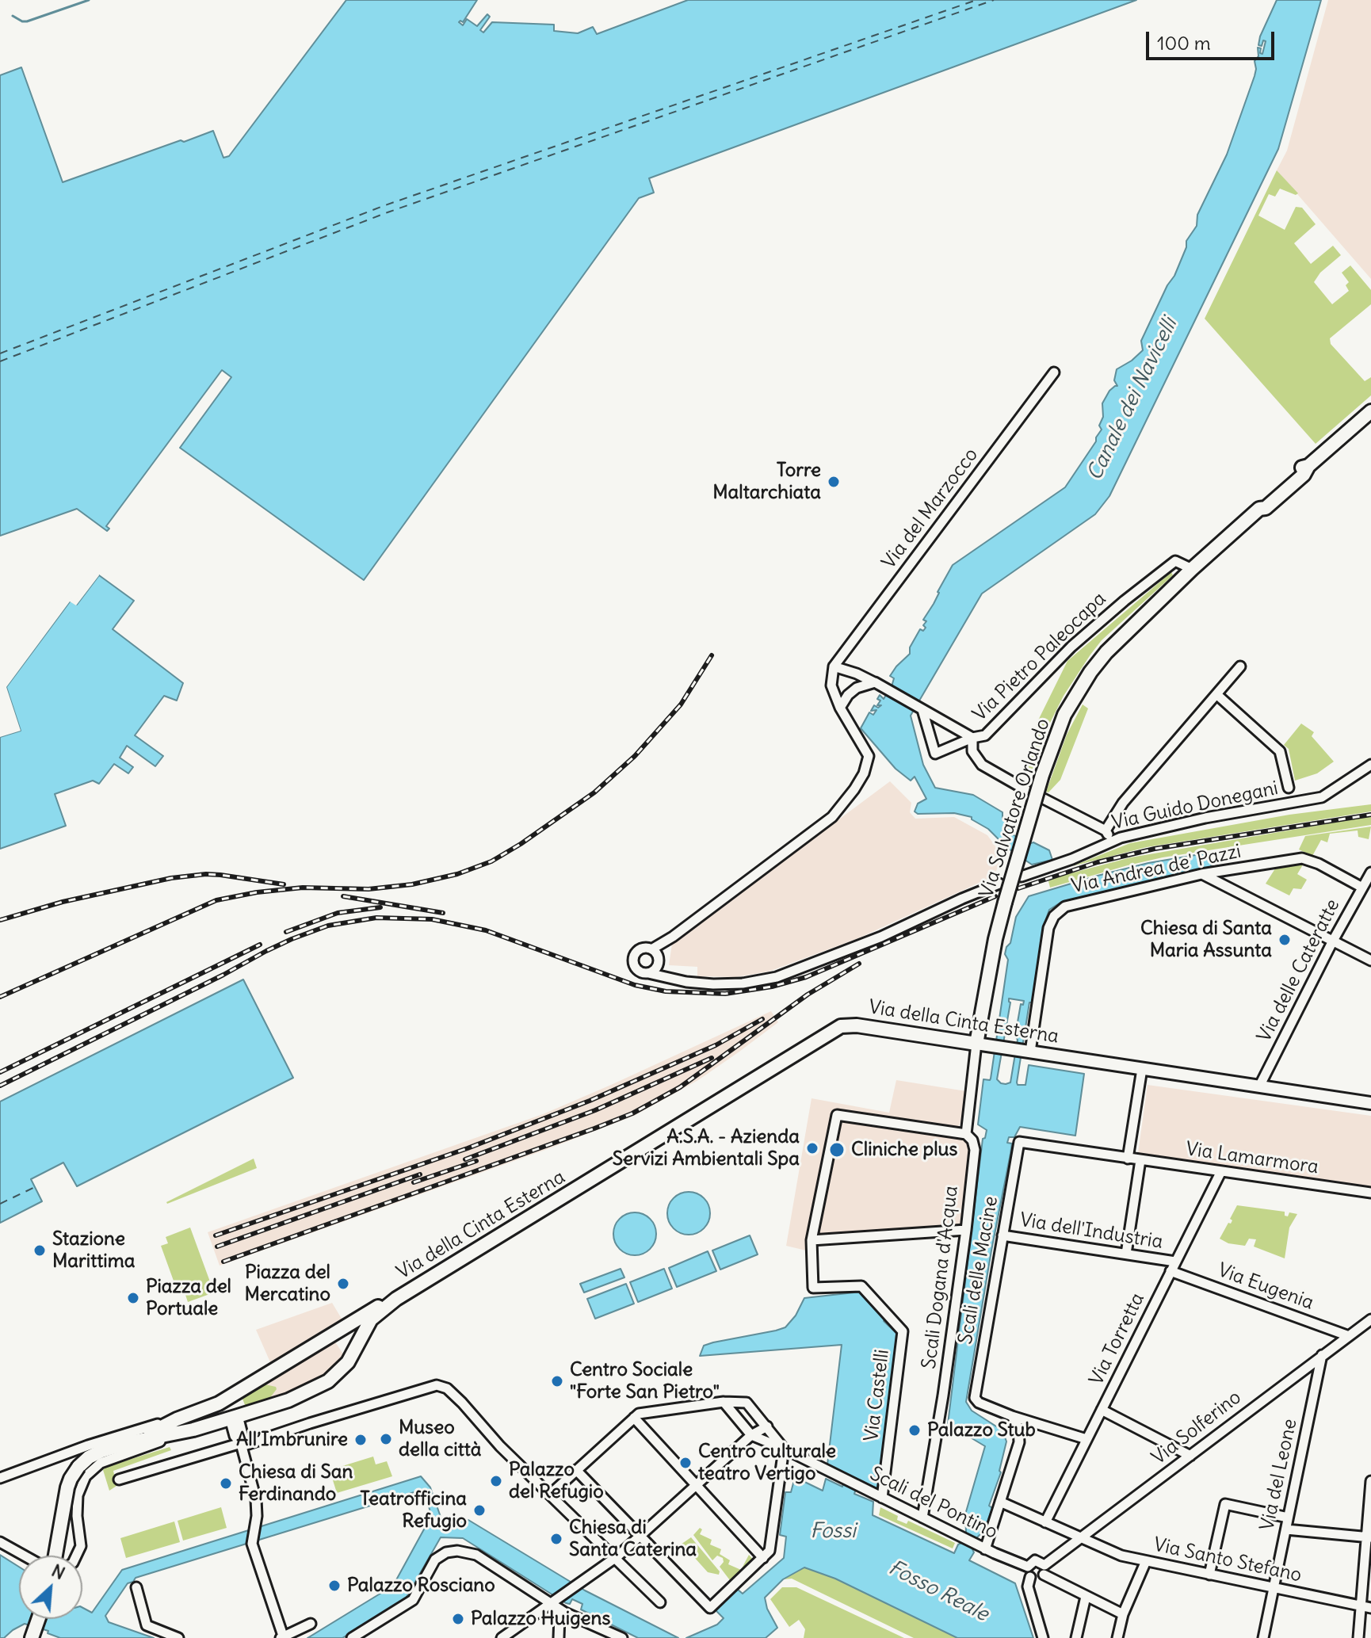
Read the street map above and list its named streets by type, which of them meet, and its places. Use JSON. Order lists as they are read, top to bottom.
{
  "streets": {
    "main road": ["Via Salvatore Orlando", "Via della Cinta Esterna"],
    "street": [
      "Via del Marzocco",
      "Via Pietro Paleocapa",
      "Via Guido Donegani",
      "Via Andrea de' Pazzi",
      "Via delle Cateratte",
      "Via Lamarmora",
      "Via dell'Industria",
      "Scali delle Macine",
      "Scali Dogana d'Acqua",
      "Via Eugenia",
      "Via Torretta",
      "Via Castelli",
      "Via Solferino",
      "Via del Leone",
      "Scali del Pontino",
      "Via Santo Stefano"
    ]
  },
  "crossings": [
    ["Via Pietro Paleocapa", "Via Salvatore Orlando"],
    ["Via Salvatore Orlando", "Via della Cinta Esterna"],
    ["Via Salvatore Orlando", "Scali Dogana d'Acqua"],
    ["Via Andrea de' Pazzi", "Via delle Cateratte"],
    ["Via Andrea de' Pazzi", "Via della Cinta Esterna"],
    ["Via delle Cateratte", "Via della Cinta Esterna"],
    ["Via della Cinta Esterna", "Scali Dogana d'Acqua"],
    ["Via Lamarmora", "Scali delle Macine"],
    ["Via Lamarmora", "Via Torretta"],
    ["Via dell'Industria", "Scali delle Macine"],
    ["Via dell'Industria", "Via Eugenia"],
    ["Via dell'Industria", "Via Torretta"],
    ["Scali Dogana d'Acqua", "Scali del Pontino"],
    ["Via Eugenia", "Via Torretta"],
    ["Via Eugenia", "Via Solferino"],
    ["Via Torretta", "Via Santo Stefano"],
    ["Via Castelli", "Scali del Pontino"],
    ["Via Solferino", "Via del Leone"],
    ["Via Solferino", "Scali del Pontino"],
    ["Via Solferino", "Via Santo Stefano"],
    ["Via del Leone", "Via Santo Stefano"]
  ],
  "water": ["Canale dei Navicelli", "Fossi", "Fosso Reale"],
  "places": [
    "Torre Maltarchiata",
    "Chiesa di Santa Maria Assunta",
    "A.S.A. - Azienda Servizi Ambientali Spa",
    "Cliniche plus",
    "Stazione Marittima",
    "Piazza del Mercatino",
    "Piazza del Portuale",
    "Centro Sociale \"Forte San Pietro\"",
    "Palazzo Stub",
    "Museo della città",
    "All’Imbrunire",
    "Centro culturale teatro Vertigo",
    "Palazzo del Refugio",
    "Chiesa di San Ferdinando",
    "Teatrofficina Refugio",
    "Chiesa di Santa Caterina",
    "Palazzo Rosciano",
    "Palazzo Huigens"
  ],
  "scale_bar": "100 m",
  "north": "top right"
}
